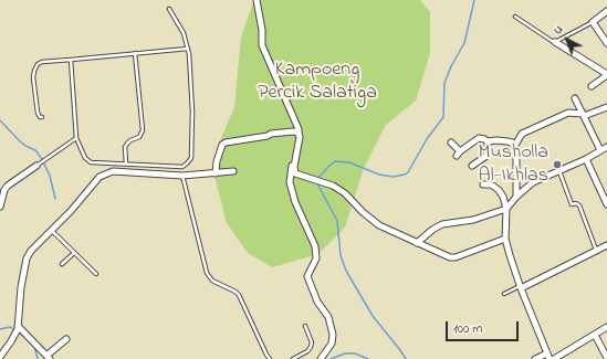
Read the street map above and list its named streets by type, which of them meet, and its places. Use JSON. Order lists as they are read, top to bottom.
{
  "parks": ["Kampoeng Percik Salatiga"],
  "places": ["Musholla Al-Ikhlas"],
  "scale_bar": "100 m",
  "north": "top left"
}
